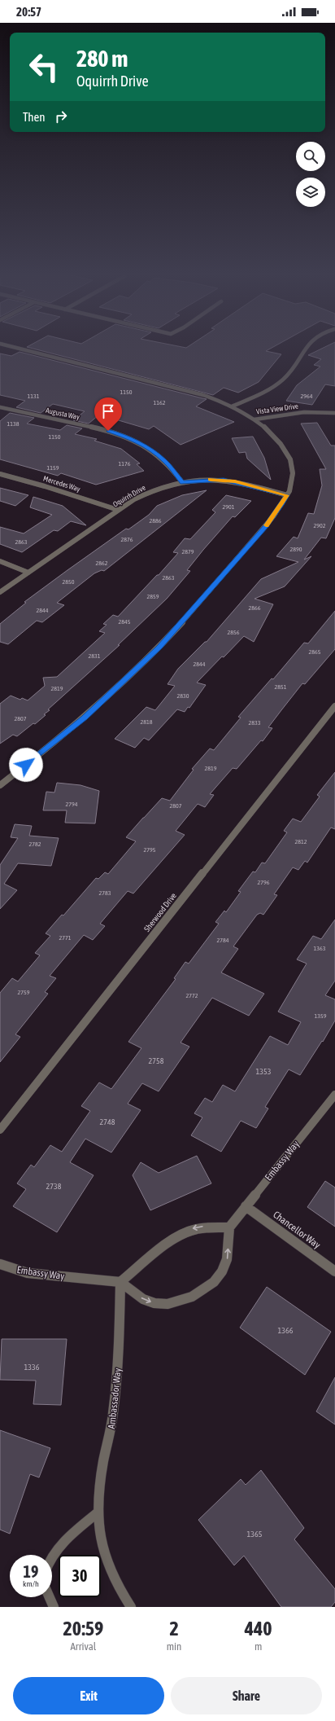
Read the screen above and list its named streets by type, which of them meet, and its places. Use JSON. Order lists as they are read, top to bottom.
{
  "streets": {
    "street": [
      "Vista View Drive",
      "Augusta Way",
      "Mercedes Way",
      "Oquirrh Drive",
      "Sherwood Drive",
      "Embassy Way",
      "Chancellor Way",
      "Ambassador Way"
    ]
  },
  "crossings": [
    ["Augusta Way", "Oquirrh Drive"],
    ["Mercedes Way", "Oquirrh Drive"],
    ["Embassy Way", "Chancellor Way"],
    ["Embassy Way", "Ambassador Way"]
  ],
  "house_numbers": [
    "1150",
    "1131",
    "2964",
    "1162",
    "1138",
    "1150",
    "1176",
    "1159",
    "2901",
    "2886",
    "2902",
    "2876",
    "2863",
    "2890",
    "2879",
    "2862",
    "2863",
    "2850",
    "2859",
    "2866",
    "2844",
    "2845",
    "2856",
    "2865",
    "2831",
    "2844",
    "2851",
    "2819",
    "2830",
    "2807",
    "2818",
    "2833",
    "2819",
    "2794",
    "2807",
    "2812",
    "2782",
    "2795",
    "2796",
    "2783",
    "2771",
    "2784",
    "1363",
    "2759",
    "2772",
    "1359",
    "2758",
    "1353",
    "2748",
    "2738",
    "1366",
    "1336",
    "1365"
  ],
  "page": {
    "status": "20:57",
    "turn": ["280 m", "Oquirrh Drive"],
    "then": "Then",
    "speed": "19 km/h",
    "limit": "30",
    "eta": [
      "20:59",
      "Arrival",
      "2",
      "min",
      "440",
      "m"
    ],
    "buttons": ["Exit", "Share"]
  }
}
